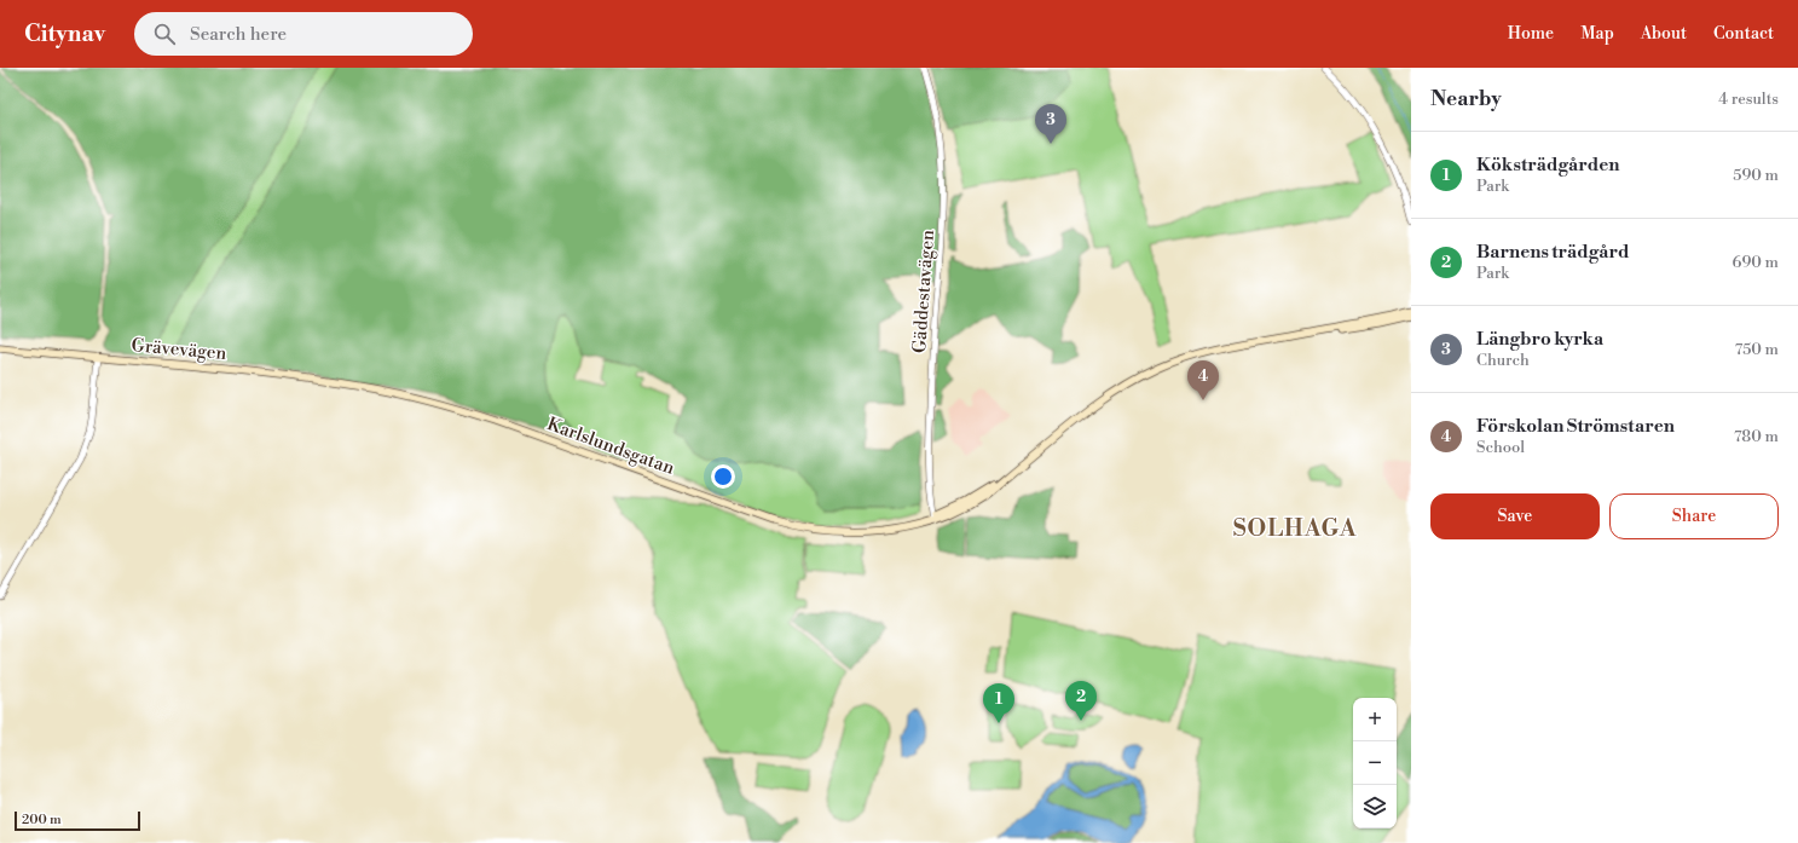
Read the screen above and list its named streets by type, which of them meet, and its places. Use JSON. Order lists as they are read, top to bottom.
{
  "streets": {
    "main road": ["Grävevägen", "Karlslundsgatan"],
    "street": ["Gäddestavägen"]
  },
  "crossings": [
    ["Gäddestavägen", "Karlslundsgatan"],
    ["Grävevägen", "Karlslundsgatan"]
  ],
  "districts": ["SOLHAGA"],
  "scale_bar": "200 m",
  "page": {
    "header": "Citynav",
    "search": "Search here",
    "nav": [
      "Home",
      "Map",
      "About",
      "Contact"
    ],
    "heading": ["Nearby", "4 results"],
    "pins": [
      "3",
      "4",
      "2",
      "1"
    ],
    "list": [
      {
        "mark": "1",
        "name": "Köksträdgården",
        "note": "Park",
        "value": "590 m"
      },
      {
        "mark": "2",
        "name": "Barnens trädgård",
        "note": "Park",
        "value": "690 m"
      },
      {
        "mark": "3",
        "name": "Längbro kyrka",
        "note": "Church",
        "value": "750 m"
      },
      {
        "mark": "4",
        "name": "Förskolan Strömstaren",
        "note": "School",
        "value": "780 m"
      }
    ],
    "buttons": ["Save", "Share"],
    "map_buttons": ["+", "−"],
    "scale": "200 m"
  }
}
